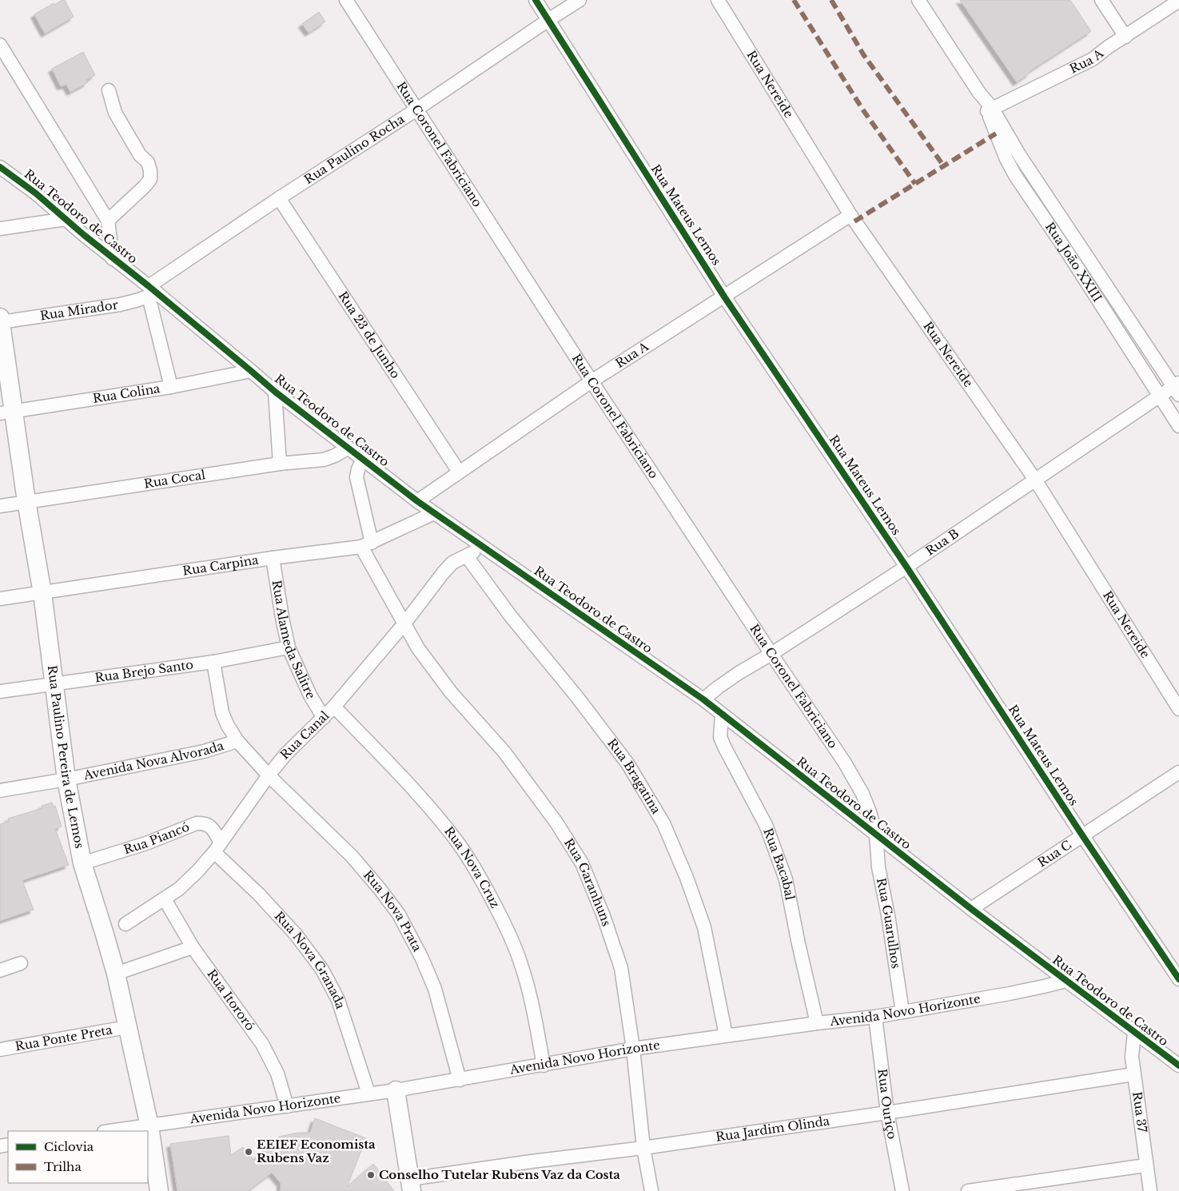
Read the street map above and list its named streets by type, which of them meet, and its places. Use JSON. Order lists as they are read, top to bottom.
{
  "streets": {
    "street": [
      "Rua A",
      "Rua Nereide",
      "Rua Coronel Fabriciano",
      "Rua Paulino Rocha",
      "Rua Mateus Lemos",
      "Rua Teodoro de Castro",
      "Rua João XXIII",
      "Rua Mirador",
      "Rua 23 de Junho",
      "Rua Colina",
      "Rua Cocal",
      "Rua B",
      "Rua Carpina",
      "Rua Alameda Salitre",
      "Rua Brejo Santo",
      "Rua Canal",
      "Rua Paulino Pereira de Lemos",
      "Avenida Nova Alvorada",
      "Rua Bragatina",
      "Rua Piancó",
      "Rua C",
      "Rua Bacabal",
      "Rua Nova Cruz",
      "Rua Garanhuns",
      "Rua Nova Prata",
      "Rua Guarulhos",
      "Rua Nova Granada",
      "Rua Itororó",
      "Avenida Novo Horizonte",
      "Rua Ponte Preta",
      "Rua Ouriço",
      "Rua 37",
      "Rua Jardim Olinda"
    ]
  },
  "crossings": [
    ["Rua A", "Rua Nereide"],
    ["Rua A", "Rua Coronel Fabriciano"],
    ["Rua A", "Rua Mateus Lemos"],
    ["Rua A", "Rua Teodoro de Castro"],
    ["Rua A", "Rua João XXIII"],
    ["Rua A", "Rua 23 de Junho"],
    ["Rua Nereide", "Rua B"],
    ["Rua Coronel Fabriciano", "Rua Paulino Rocha"],
    ["Rua Coronel Fabriciano", "Rua Teodoro de Castro"],
    ["Rua Coronel Fabriciano", "Rua B"],
    ["Rua Coronel Fabriciano", "Rua Guarulhos"],
    ["Rua Paulino Rocha", "Rua Mateus Lemos"],
    ["Rua Paulino Rocha", "Rua Teodoro de Castro"],
    ["Rua Paulino Rocha", "Rua Mirador"],
    ["Rua Paulino Rocha", "Rua 23 de Junho"],
    ["Rua Mateus Lemos", "Rua B"],
    ["Rua Mateus Lemos", "Rua C"],
    ["Rua Teodoro de Castro", "Rua Mirador"],
    ["Rua Teodoro de Castro", "Rua Colina"],
    ["Rua Teodoro de Castro", "Rua Cocal"],
    ["Rua Teodoro de Castro", "Rua B"],
    ["Rua Teodoro de Castro", "Rua Carpina"],
    ["Rua Teodoro de Castro", "Rua Canal"],
    ["Rua Teodoro de Castro", "Rua C"],
    ["Rua Teodoro de Castro", "Rua Bacabal"],
    ["Rua Teodoro de Castro", "Rua Garanhuns"],
    ["Rua Teodoro de Castro", "Rua Guarulhos"],
    ["Rua Teodoro de Castro", "Avenida Novo Horizonte"],
    ["Rua Teodoro de Castro", "Rua 37"],
    ["Rua João XXIII", "Rua B"],
    ["Rua Mirador", "Rua Paulino Pereira de Lemos"],
    ["Rua Colina", "Rua Paulino Pereira de Lemos"],
    ["Rua Cocal", "Rua Paulino Pereira de Lemos"],
    ["Rua Carpina", "Rua Alameda Salitre"],
    ["Rua Carpina", "Rua Paulino Pereira de Lemos"],
    ["Rua Carpina", "Rua Garanhuns"],
    ["Rua Alameda Salitre", "Rua Brejo Santo"],
    ["Rua Alameda Salitre", "Rua Canal"],
    ["Rua Brejo Santo", "Rua Paulino Pereira de Lemos"],
    ["Rua Brejo Santo", "Rua Nova Prata"],
    ["Rua Canal", "Rua Bragatina"],
    ["Rua Canal", "Rua Piancó"],
    ["Rua Canal", "Rua Nova Cruz"],
    ["Rua Canal", "Rua Garanhuns"],
    ["Rua Canal", "Rua Nova Prata"],
    ["Rua Canal", "Rua Nova Granada"],
    ["Rua Canal", "Rua Itororó"],
    ["Rua Paulino Pereira de Lemos", "Avenida Nova Alvorada"],
    ["Rua Paulino Pereira de Lemos", "Rua Piancó"],
    ["Rua Paulino Pereira de Lemos", "Avenida Novo Horizonte"],
    ["Rua Paulino Pereira de Lemos", "Rua Ponte Preta"],
    ["Avenida Nova Alvorada", "Rua Nova Prata"],
    ["Rua Bragatina", "Avenida Novo Horizonte"],
    ["Rua Piancó", "Rua Nova Granada"],
    ["Rua Bacabal", "Avenida Novo Horizonte"],
    ["Rua Nova Cruz", "Avenida Novo Horizonte"],
    ["Rua Garanhuns", "Avenida Novo Horizonte"],
    ["Rua Garanhuns", "Rua Jardim Olinda"],
    ["Rua Nova Prata", "Avenida Novo Horizonte"],
    ["Rua Guarulhos", "Avenida Novo Horizonte"],
    ["Rua Nova Granada", "Avenida Novo Horizonte"],
    ["Rua Itororó", "Avenida Novo Horizonte"],
    ["Avenida Novo Horizonte", "Rua Ouriço"],
    ["Rua Ouriço", "Rua Jardim Olinda"],
    ["Rua 37", "Rua Jardim Olinda"]
  ],
  "places": ["EEIEF Economista Rubens Vaz", "Conselho Tutelar Rubens Vaz da Costa"],
  "legend": ["Ciclovia", "Trilha"]
}
